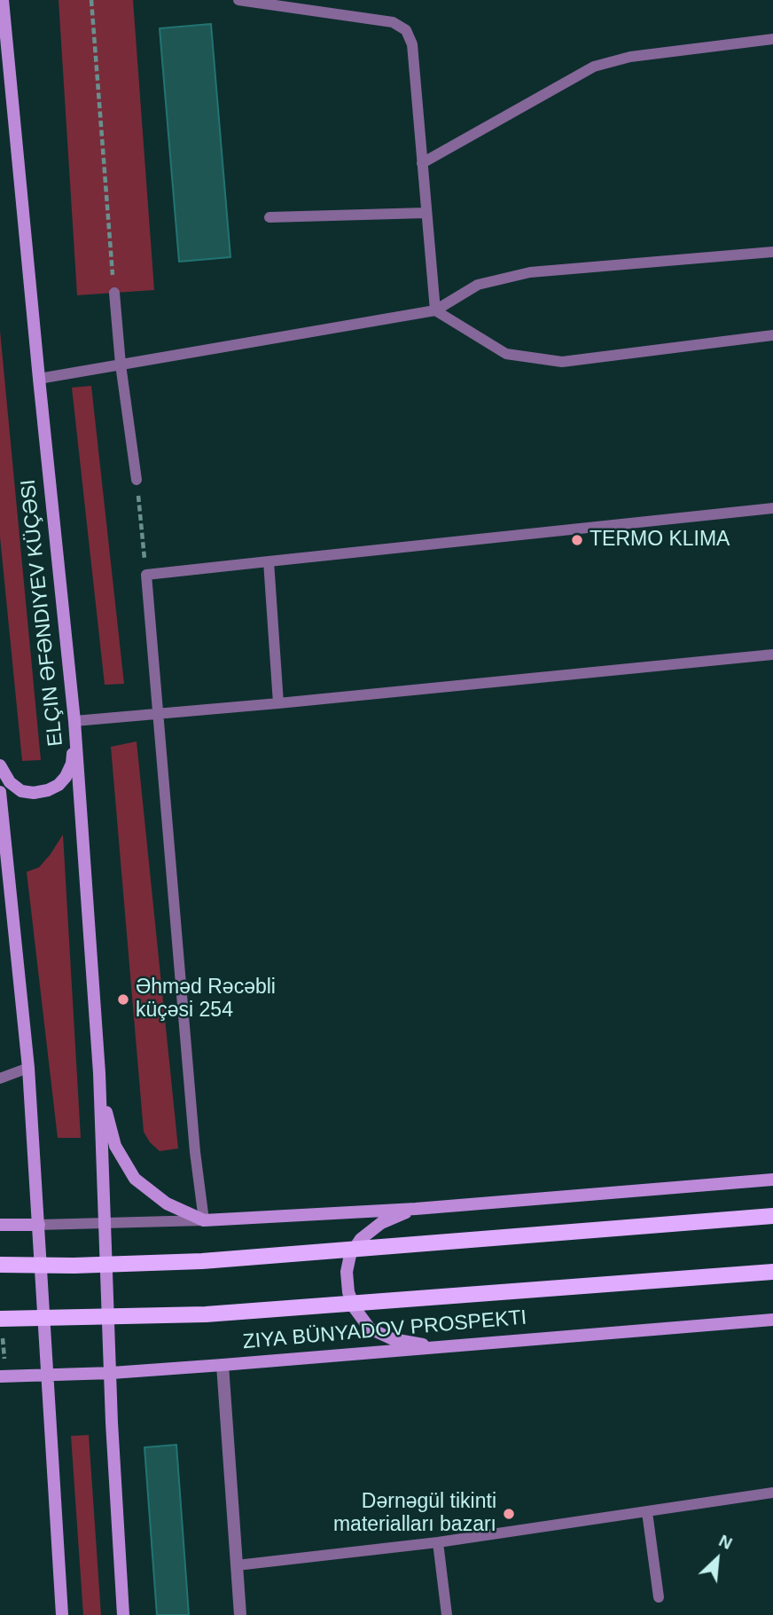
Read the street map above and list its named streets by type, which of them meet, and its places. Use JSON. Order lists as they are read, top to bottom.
{
  "streets": {
    "main road": ["ELÇIN ƏFƏNDIYEV KÜÇƏSI", "ZIYA BÜNYADOV PROSPEKTI"]
  },
  "crossings": [
    ["ELÇIN ƏFƏNDIYEV KÜÇƏSI", "ZIYA BÜNYADOV PROSPEKTI"]
  ],
  "places": ["TERMO KLIMA", "Əhməd Rəcəbli küçəsi 254", "Dərnəgül tikinti materialları bazarı"],
  "north": "top right"
}
